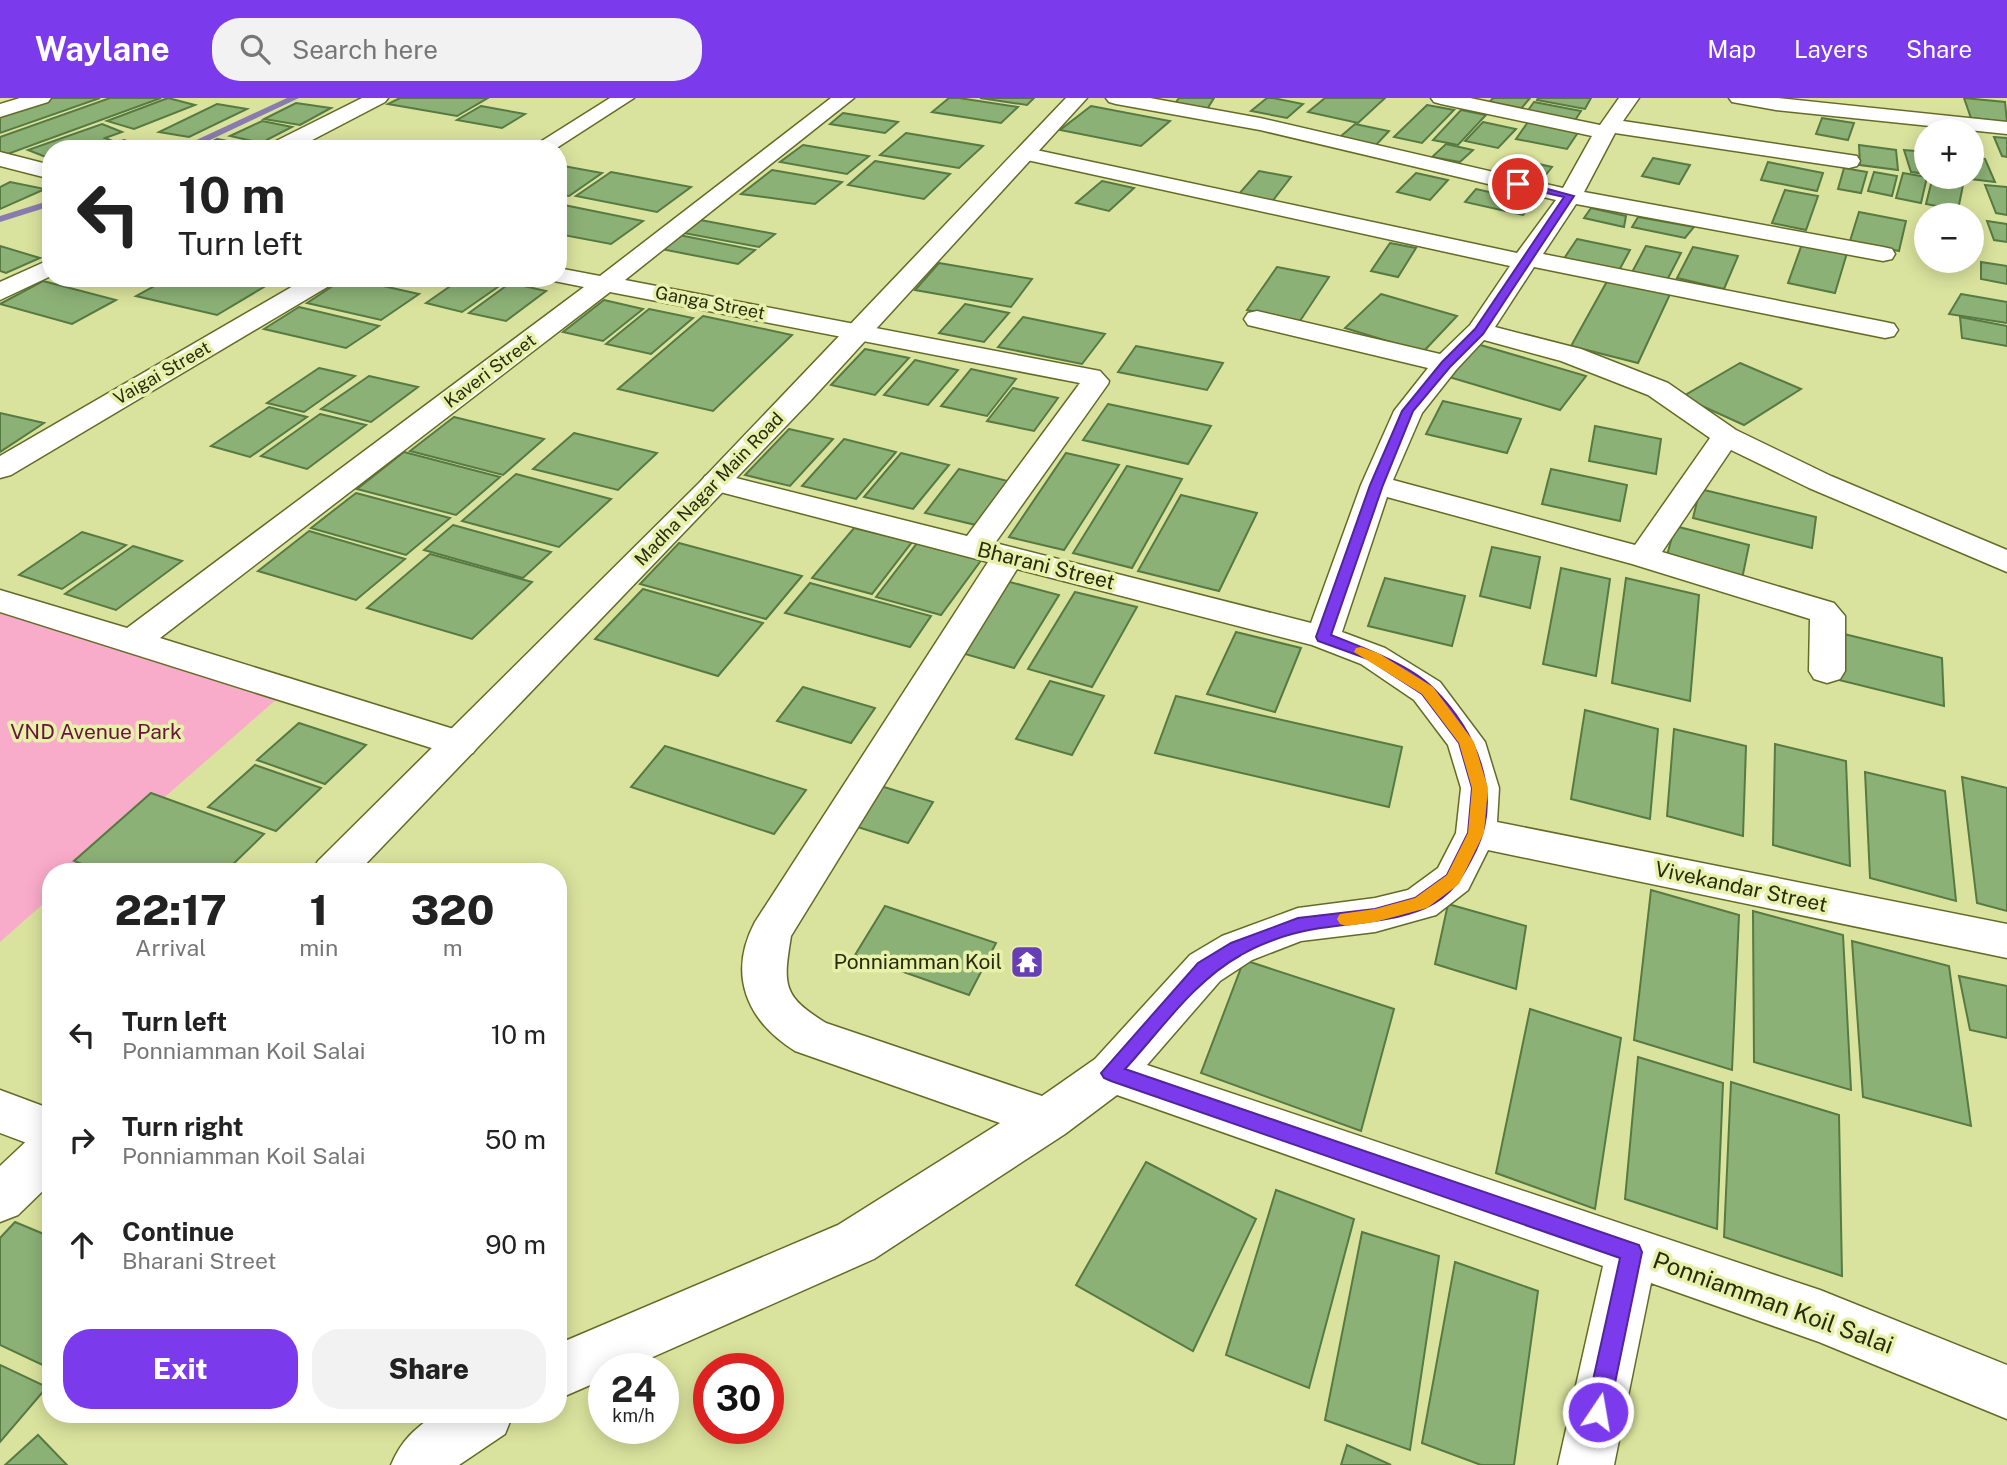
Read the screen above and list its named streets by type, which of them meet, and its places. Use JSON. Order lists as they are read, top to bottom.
{
  "streets": {
    "street": [
      "Ganga Street",
      "Kaveri Street",
      "Vaigai Street",
      "Madha Nagar Main Road",
      "Bharani Street",
      "Vivekandar Street",
      "Ponniamman Koil Salai"
    ]
  },
  "crossings": [
    ["Ganga Street", "Kaveri Street"],
    ["Ganga Street", "Madha Nagar Main Road"],
    ["Ganga Street", "Bharani Street"],
    ["Madha Nagar Main Road", "Bharani Street"],
    ["Bharani Street", "Vivekandar Street"]
  ],
  "parks": ["VND Avenue Park"],
  "places": {
    "temple": ["Ponniamman Koil"]
  },
  "page": {
    "header": "Waylane",
    "search": "Search here",
    "nav": ["Map", "Layers", "Share"],
    "map_buttons": ["+", "−"],
    "turn": ["10 m", "Turn left"],
    "eta": [
      "22:17",
      "Arrival",
      "1",
      "min",
      "320",
      "m"
    ],
    "list": [
      {
        "name": "Turn left",
        "note": "Ponniamman Koil Salai",
        "value": "10 m"
      },
      {
        "name": "Turn right",
        "note": "Ponniamman Koil Salai",
        "value": "50 m"
      },
      {
        "name": "Continue",
        "note": "Bharani Street",
        "value": "90 m"
      }
    ],
    "buttons": ["Exit", "Share"],
    "speed": "24 km/h",
    "limit": "30"
  }
}
